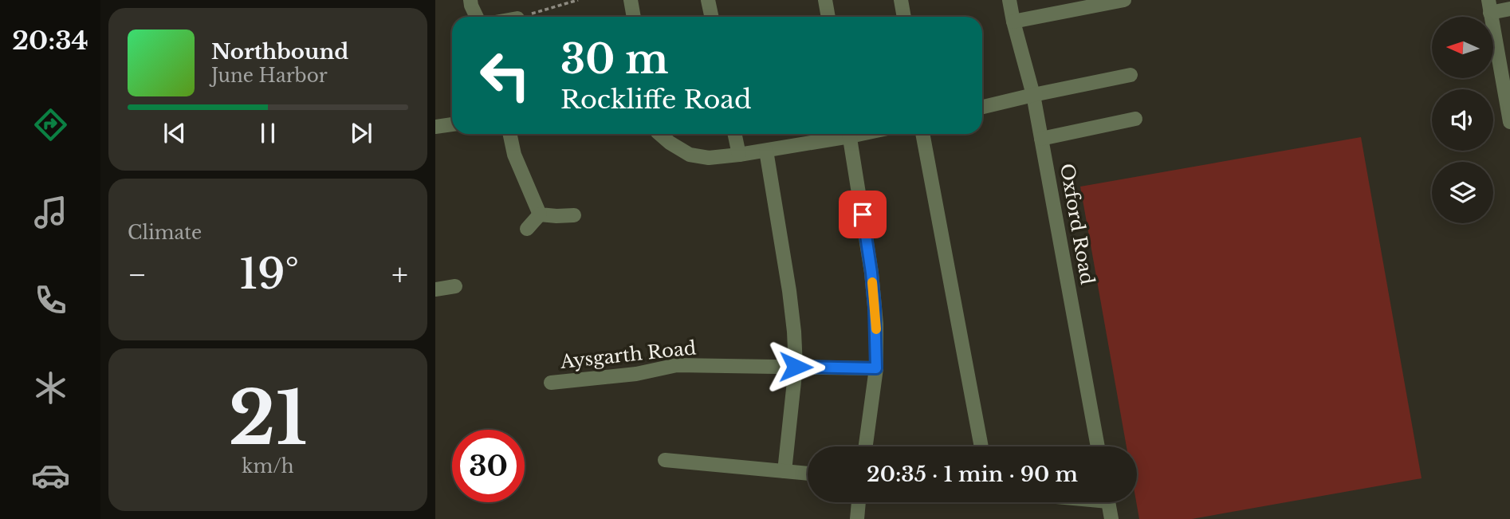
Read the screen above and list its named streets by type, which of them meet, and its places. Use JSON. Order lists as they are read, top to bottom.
{
  "streets": {
    "street": ["Oxford Road", "Aysgarth Road"]
  },
  "north": "left",
  "page": {
    "tabs": "20:34",
    "turn": ["30 m", "Rockliffe Road"],
    "song": ["Northbound", "June Harbor"],
    "tile": [
      "Climate",
      ["21", "km/h"]
    ],
    "heat": ["−", "19°", "+"],
    "limit": "30",
    "trip": "20:35 · 1 min · 90 m"
  }
}
